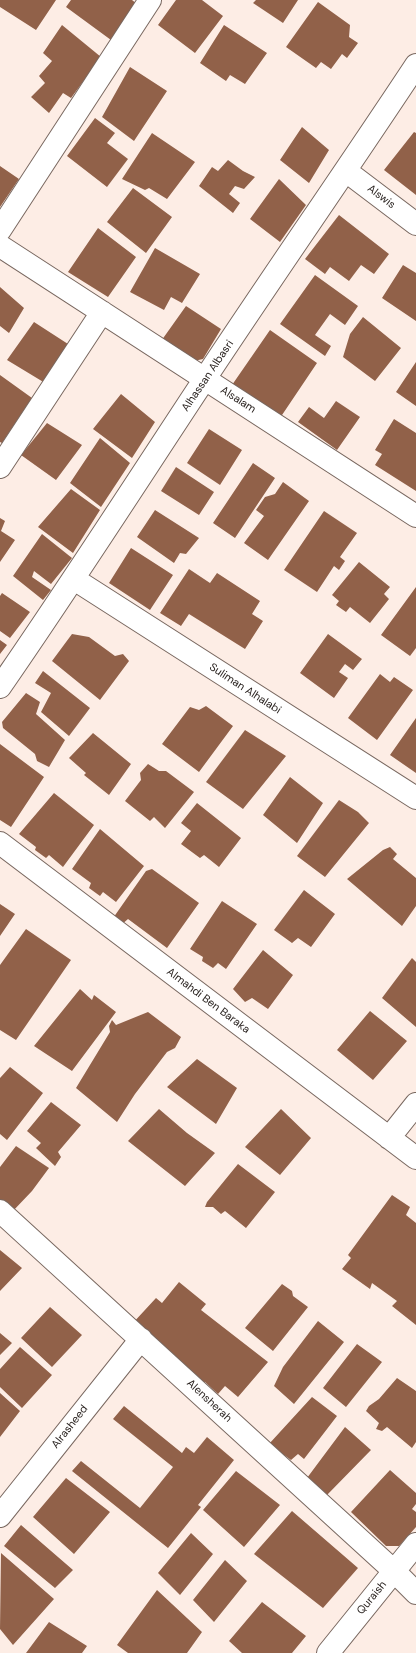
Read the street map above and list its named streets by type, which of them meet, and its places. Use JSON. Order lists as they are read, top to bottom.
{
  "streets": {
    "street": [
      "Alswis",
      "Alhassan Albasri",
      "Alsalam",
      "Suliman Alhalabi",
      "Almahdi Ben Baraka",
      "Alensherah",
      "Alrasheed",
      "Quraish"
    ]
  },
  "crossings": [
    ["Alswis", "Alhassan Albasri"],
    ["Alhassan Albasri", "Alsalam"],
    ["Alhassan Albasri", "Suliman Alhalabi"],
    ["Alensherah", "Alrasheed"],
    ["Alensherah", "Quraish"]
  ]
}
